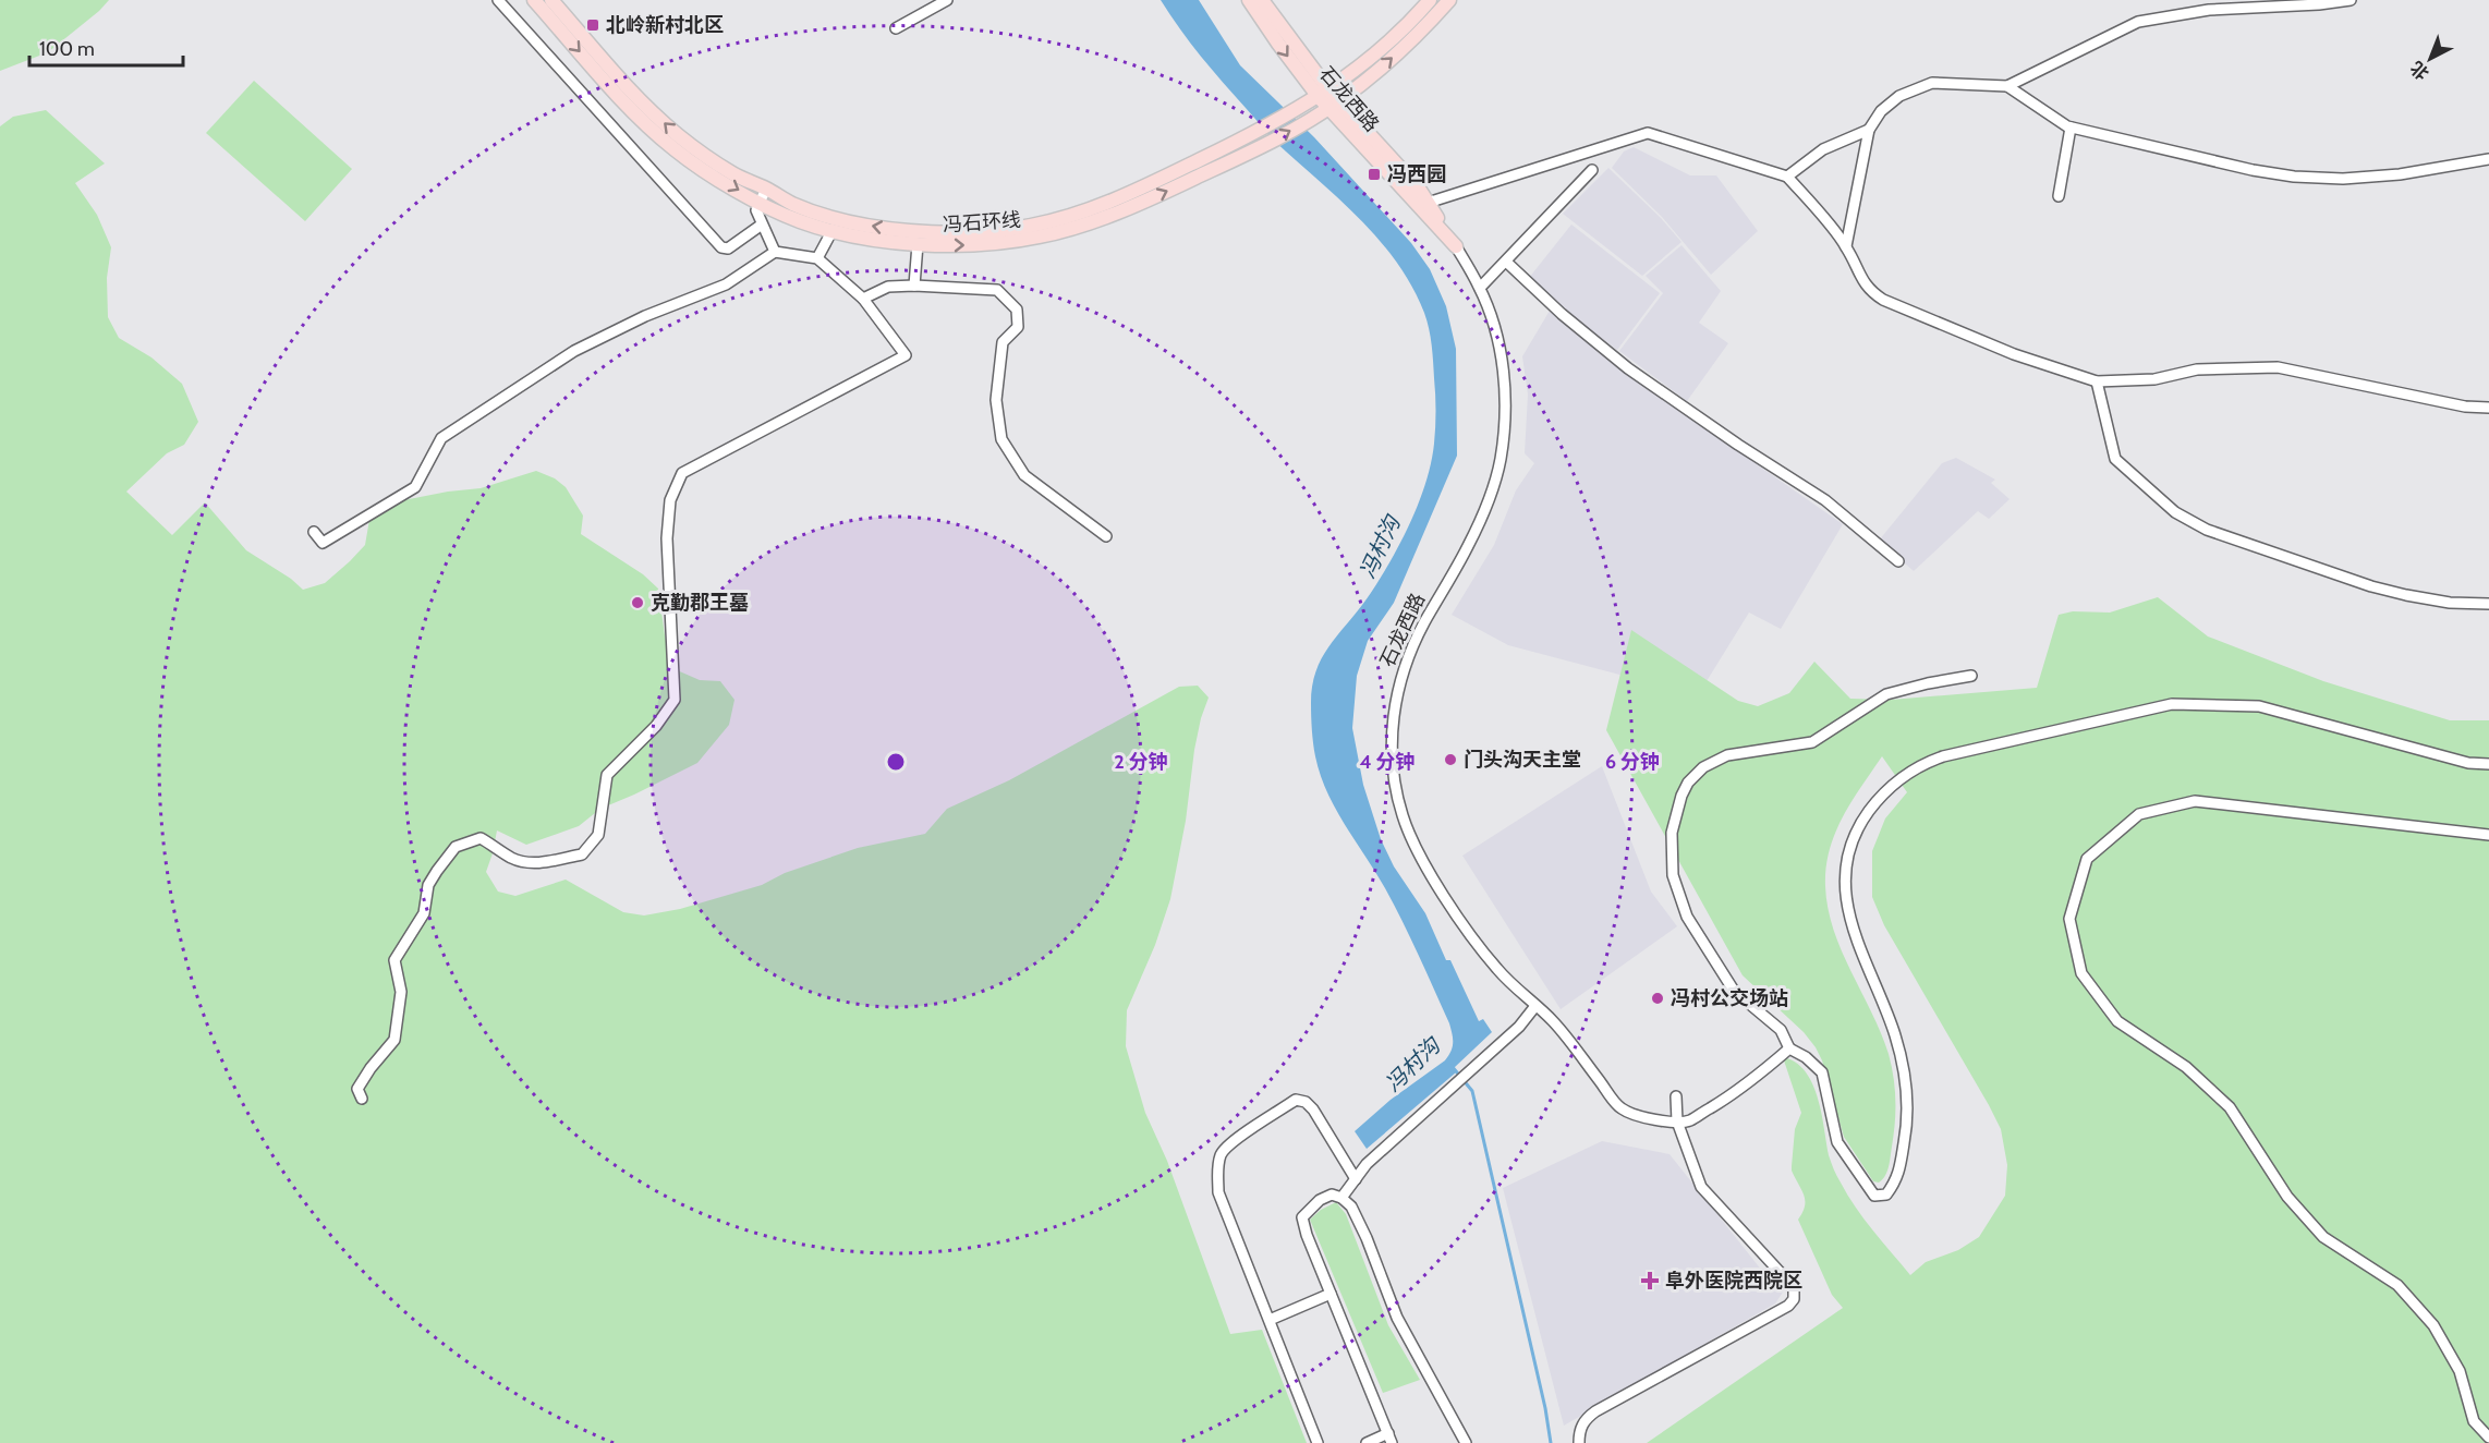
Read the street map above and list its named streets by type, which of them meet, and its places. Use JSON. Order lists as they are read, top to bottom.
{
  "streets": {
    "main road": ["石龙西路", "冯石环线"]
  },
  "crossings": [
    ["石龙西路", "冯石环线"]
  ],
  "water": ["冯村沟"],
  "places": {
    "transit": ["北岭新村北区", "冯西园"],
    "other": ["克勤郡王墓", "门头沟天主堂", "冯村公交场站"],
    "health": ["阜外医院西院区"]
  },
  "scale_bar": "100 m",
  "north": "bottom left",
  "rings": ["2 分钟", "4 分钟", "6 分钟"]
}
